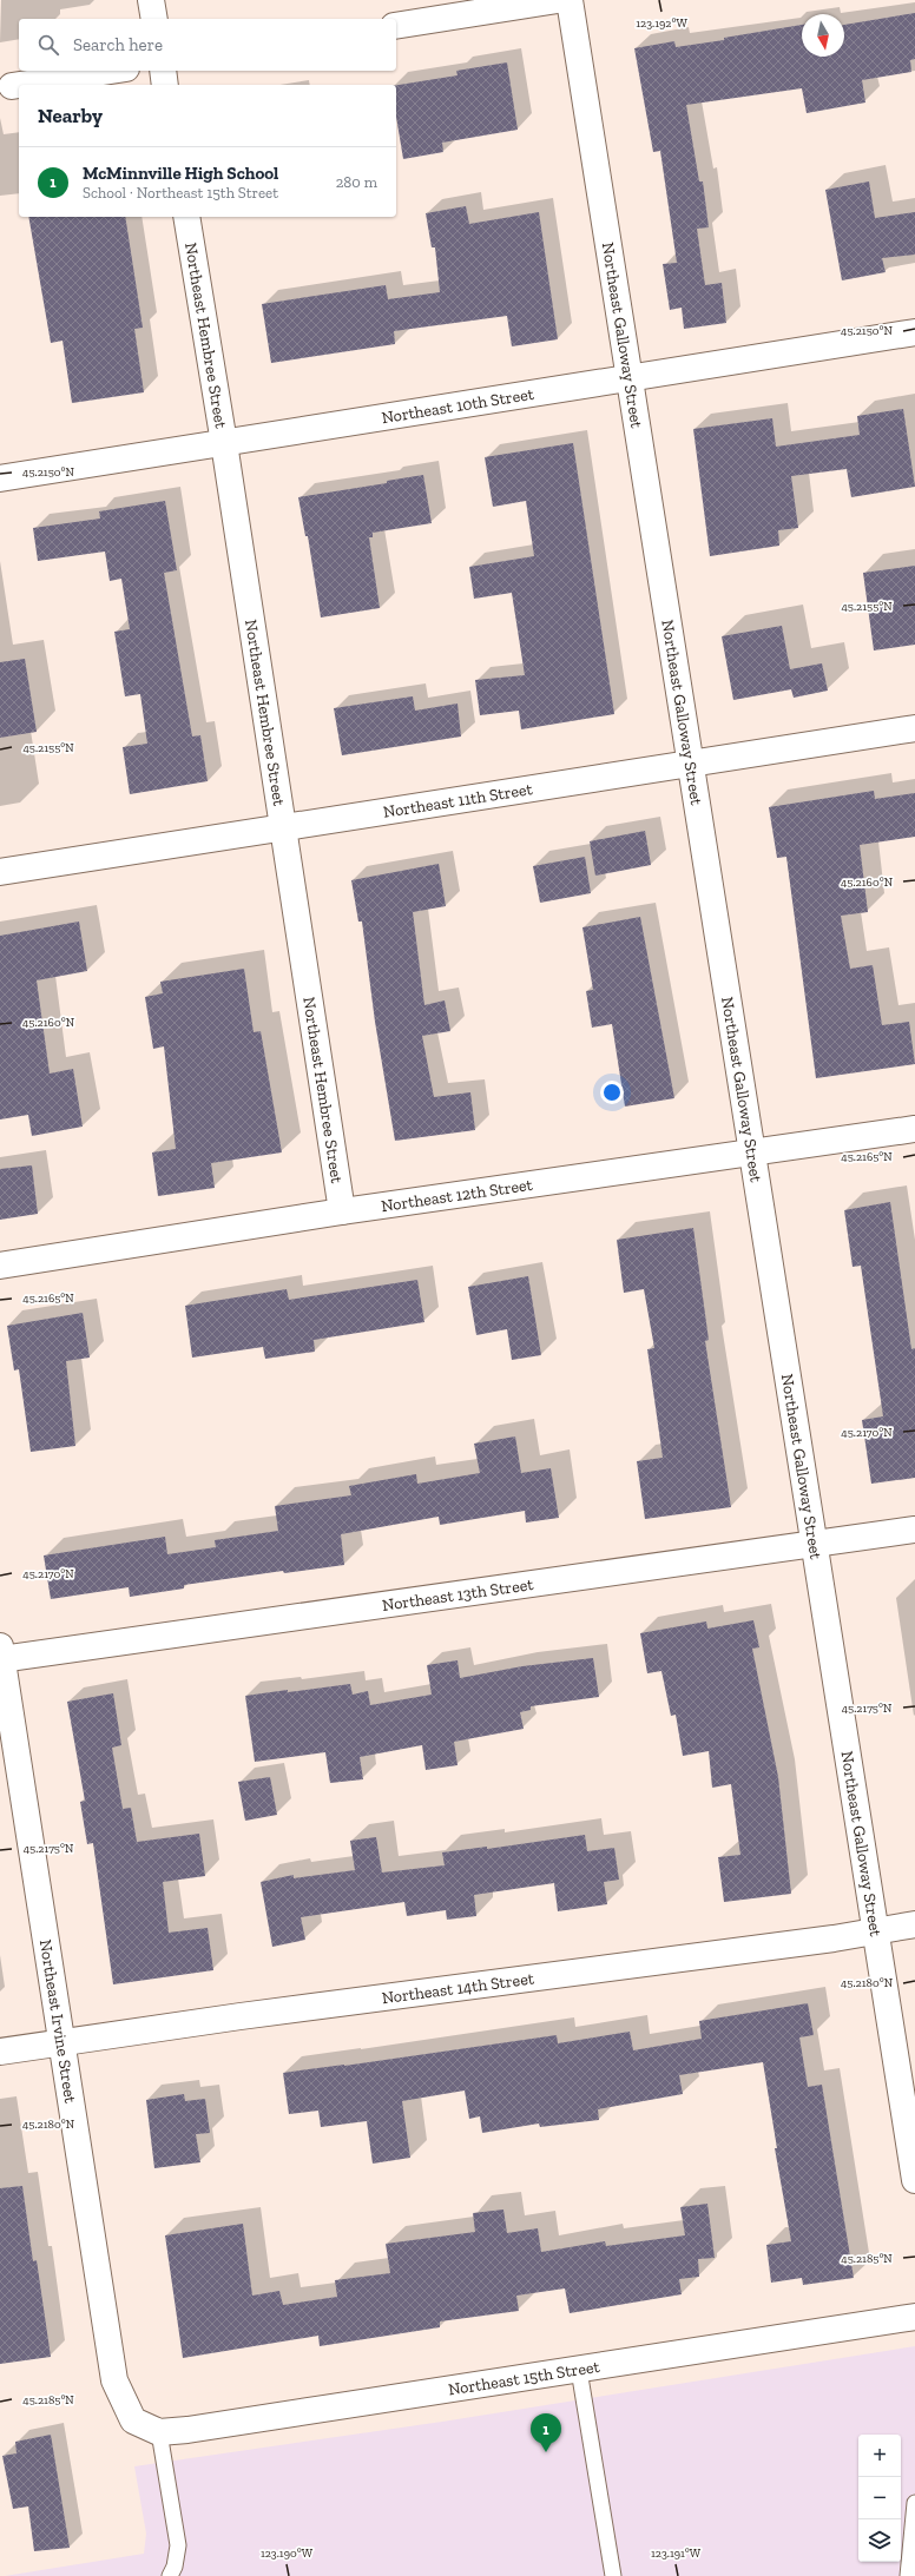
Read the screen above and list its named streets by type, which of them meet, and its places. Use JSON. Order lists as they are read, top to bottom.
{
  "streets": {
    "street": [
      "Northeast Hembree Street",
      "Northeast Galloway Street",
      "Northeast 10th Street",
      "Northeast 11th Street",
      "Northeast 12th Street",
      "Northeast 13th Street",
      "Northeast 14th Street",
      "Northeast Irvine Street",
      "Northeast 15th Street"
    ]
  },
  "crossings": [
    ["Northeast Hembree Street", "Northeast 10th Street"],
    ["Northeast Hembree Street", "Northeast 11th Street"],
    ["Northeast Hembree Street", "Northeast 12th Street"],
    ["Northeast Galloway Street", "Northeast 10th Street"],
    ["Northeast Galloway Street", "Northeast 11th Street"],
    ["Northeast Galloway Street", "Northeast 12th Street"],
    ["Northeast Galloway Street", "Northeast 13th Street"],
    ["Northeast Galloway Street", "Northeast 14th Street"],
    ["Northeast 13th Street", "Northeast Irvine Street"],
    ["Northeast 14th Street", "Northeast Irvine Street"],
    ["Northeast Irvine Street", "Northeast 15th Street"]
  ],
  "north": "bottom",
  "page": {
    "search": "Search here",
    "heading": "Nearby",
    "list": [
      {
        "mark": "1",
        "name": "McMinnville High School",
        "note": "School · Northeast 15th Street",
        "value": "280 m"
      }
    ],
    "pins": "1",
    "map_buttons": ["+", "−"]
  },
  "coordinates": [
    "123.192°W",
    "45.2150°N",
    "45.2155°N",
    "45.2160°N",
    "45.2165°N",
    "45.2170°N",
    "45.2175°N",
    "45.2180°N",
    "45.2185°N",
    "123.190°W",
    "123.191°W"
  ]
}
